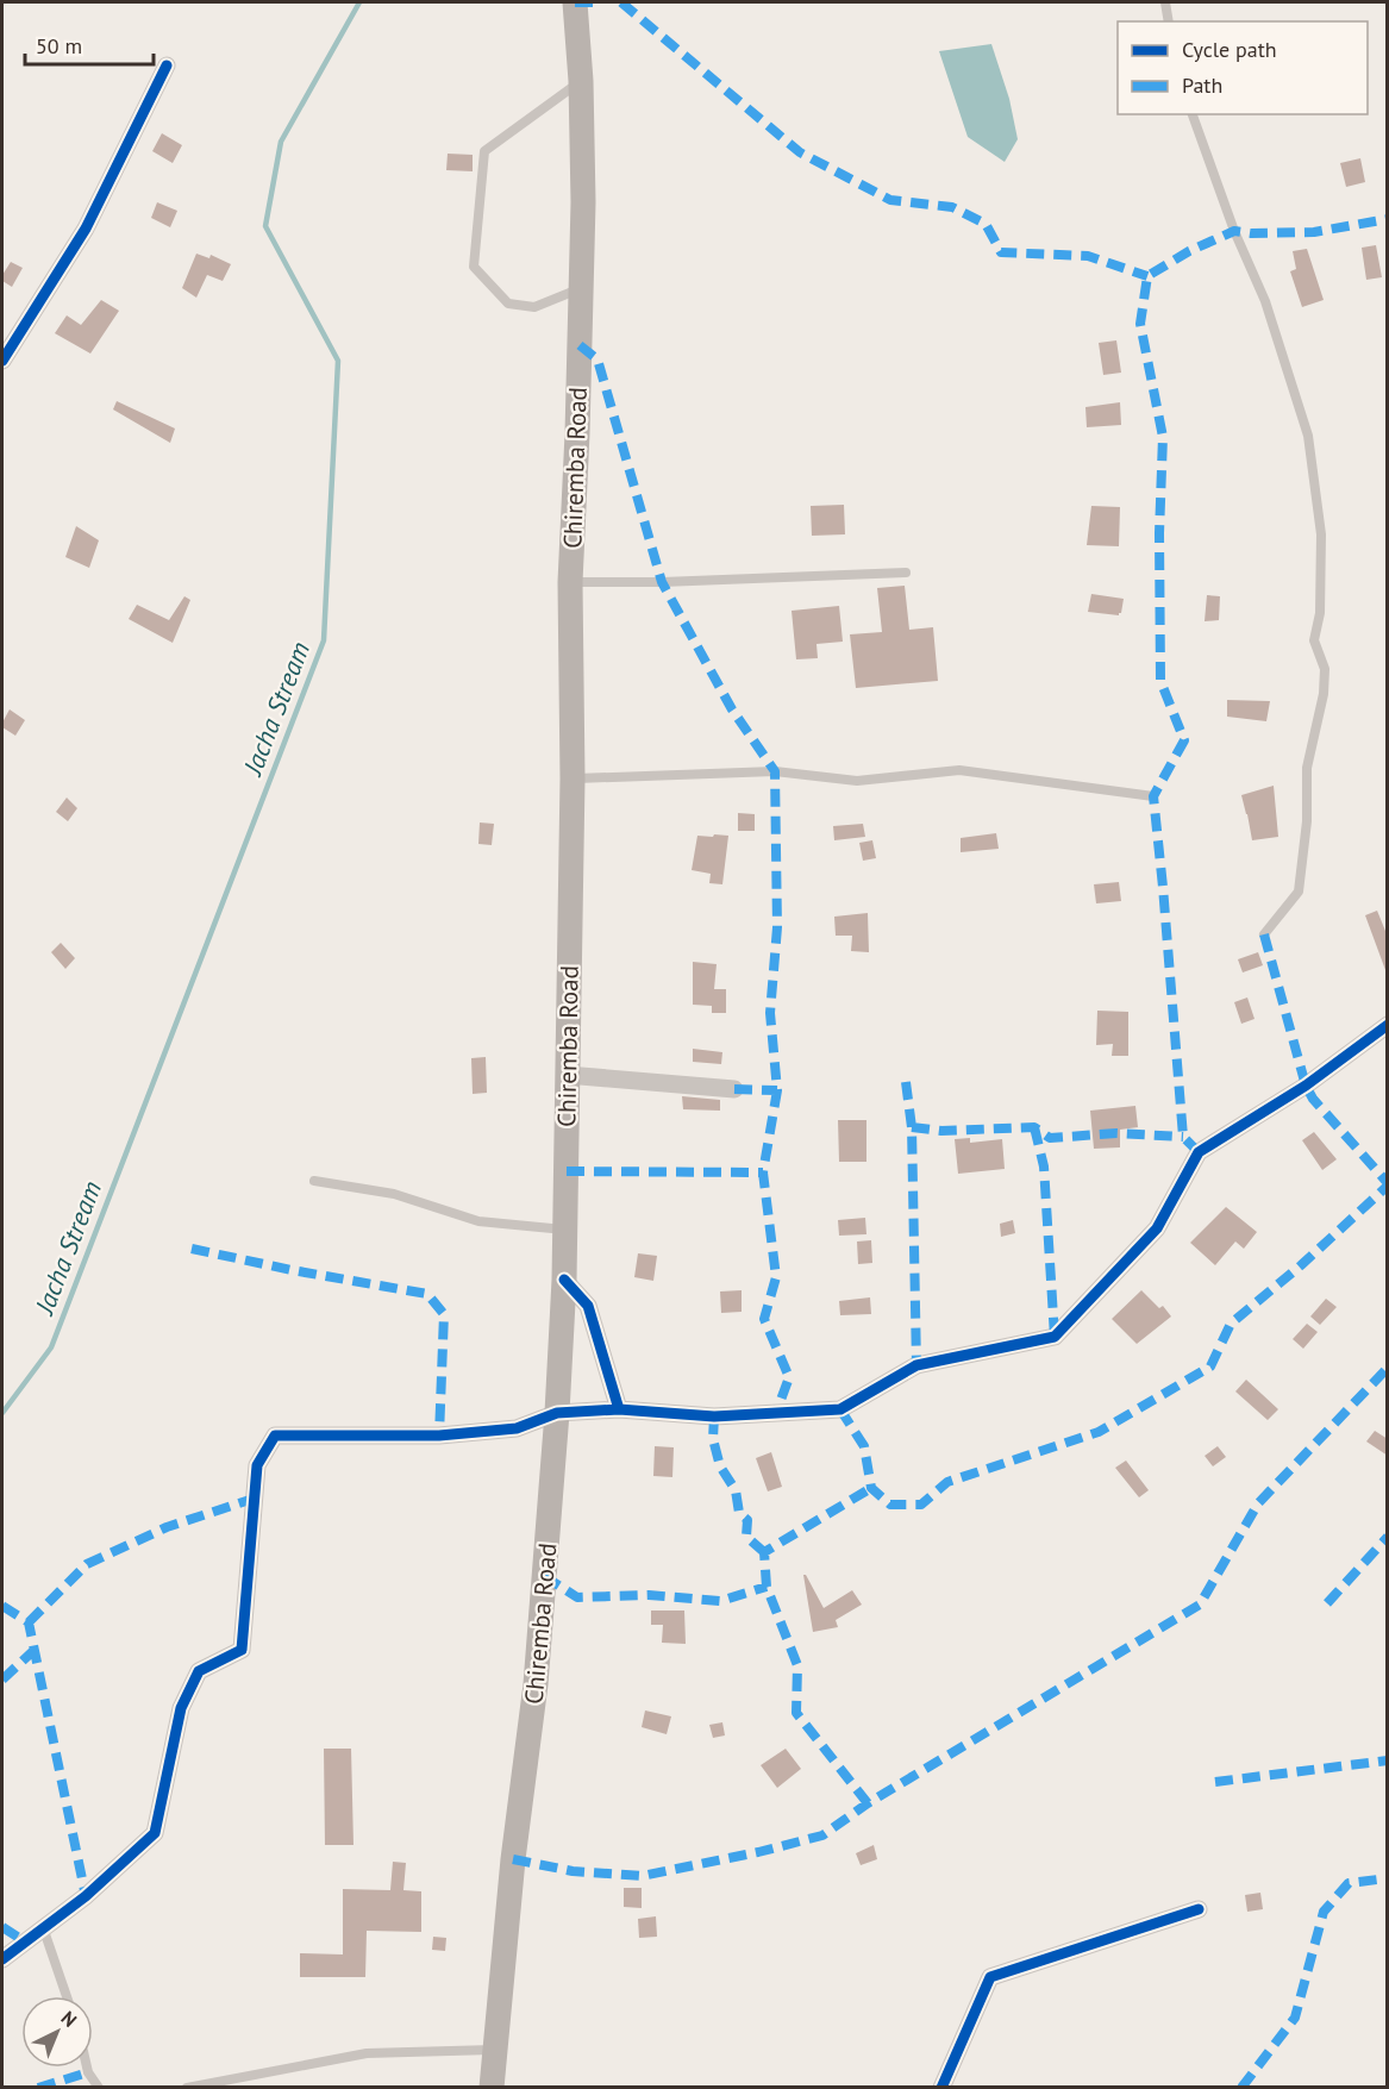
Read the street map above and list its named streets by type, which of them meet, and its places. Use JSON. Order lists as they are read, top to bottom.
{
  "streets": {
    "main road": ["Chiremba Road"]
  },
  "water": ["Jacha Stream"],
  "legend": ["Cycle path", "Path"],
  "scale_bar": "50 m",
  "north": "top right"
}
